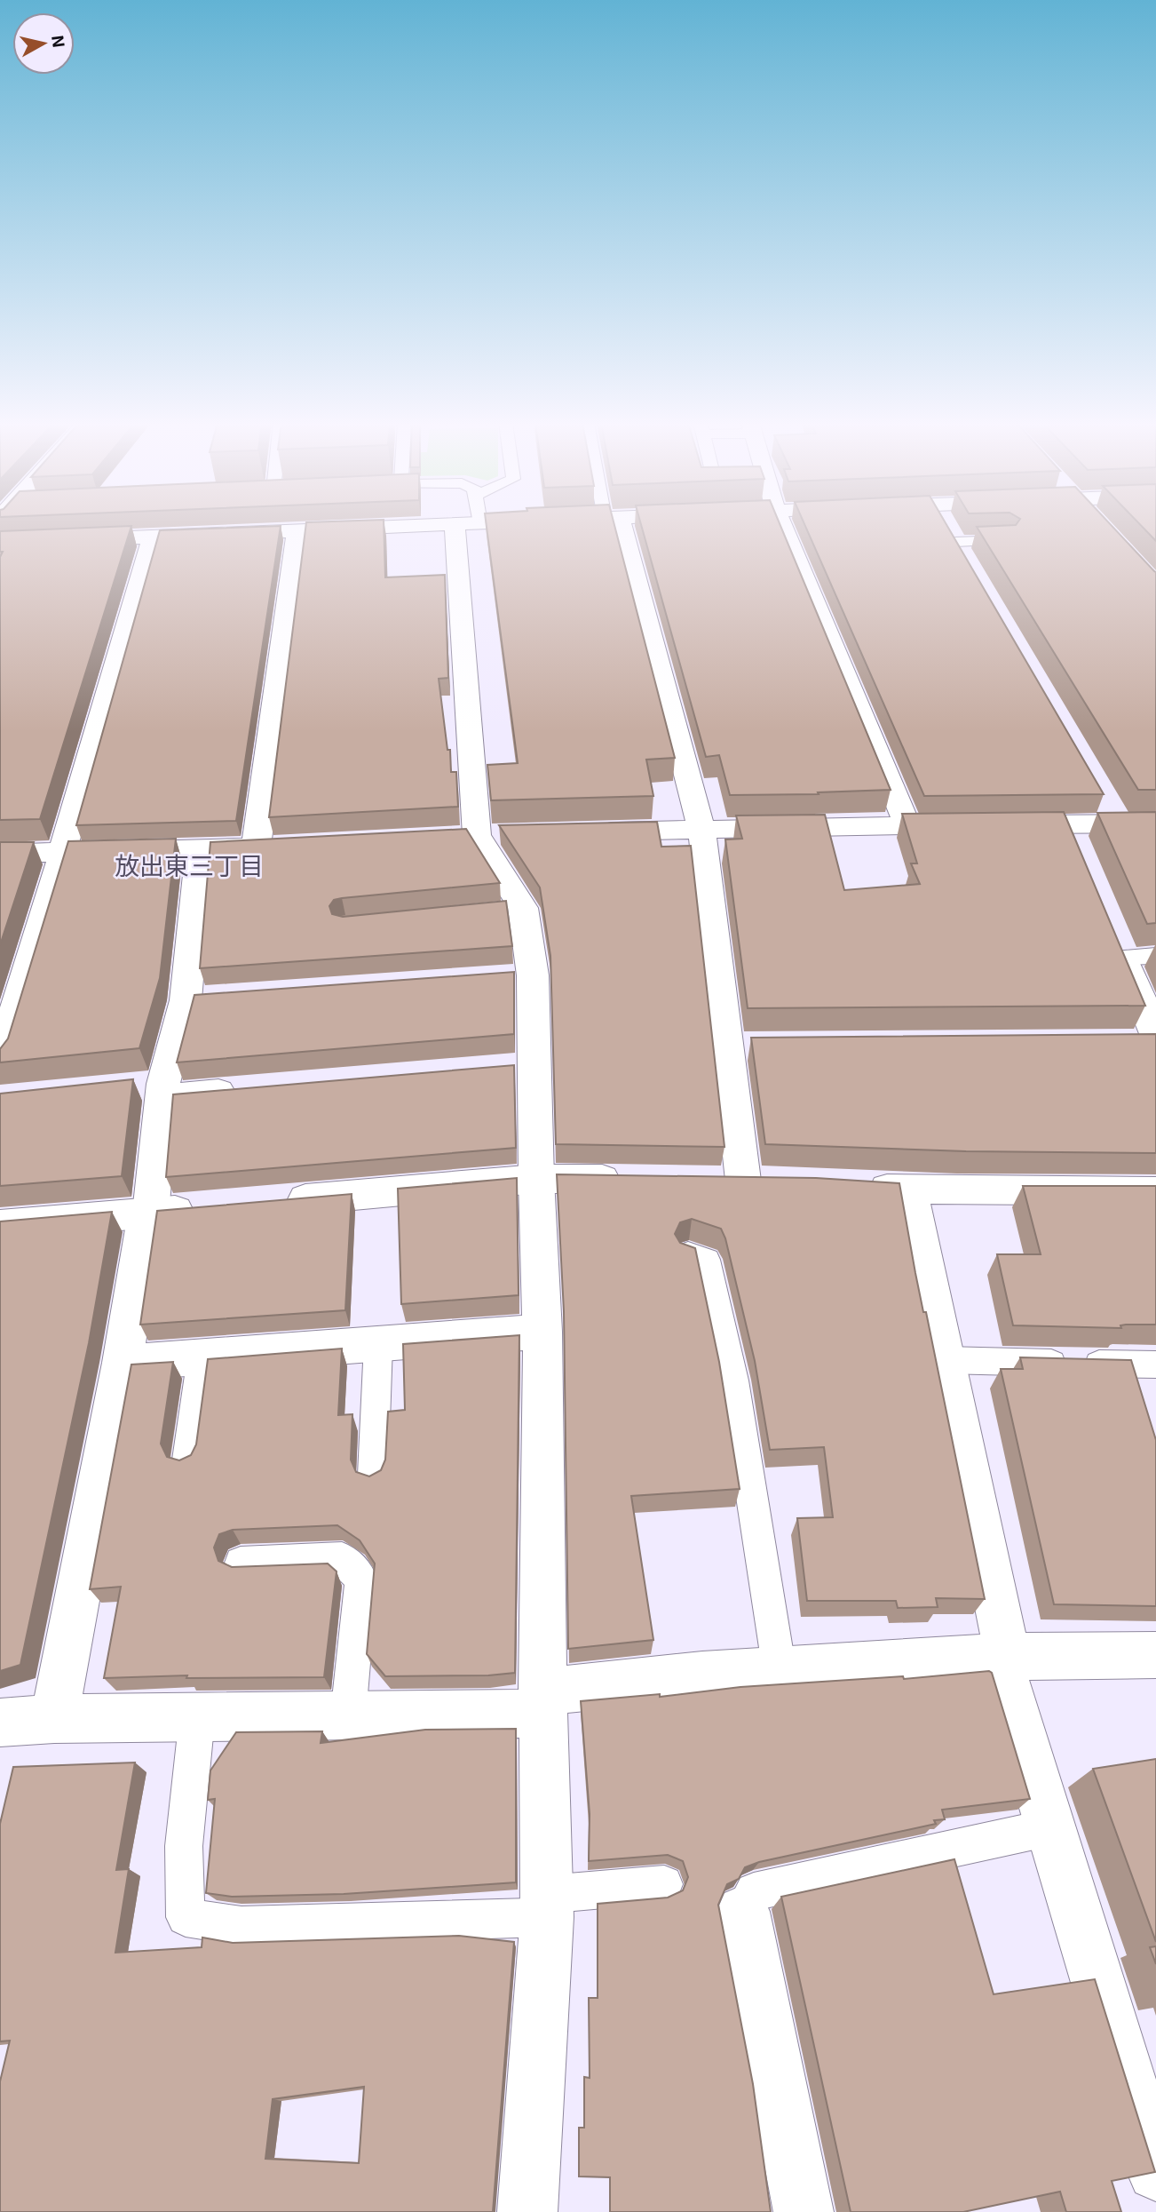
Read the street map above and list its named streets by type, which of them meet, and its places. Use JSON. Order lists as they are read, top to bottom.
{
  "districts": ["放出東三丁目"],
  "north": "right"
}
